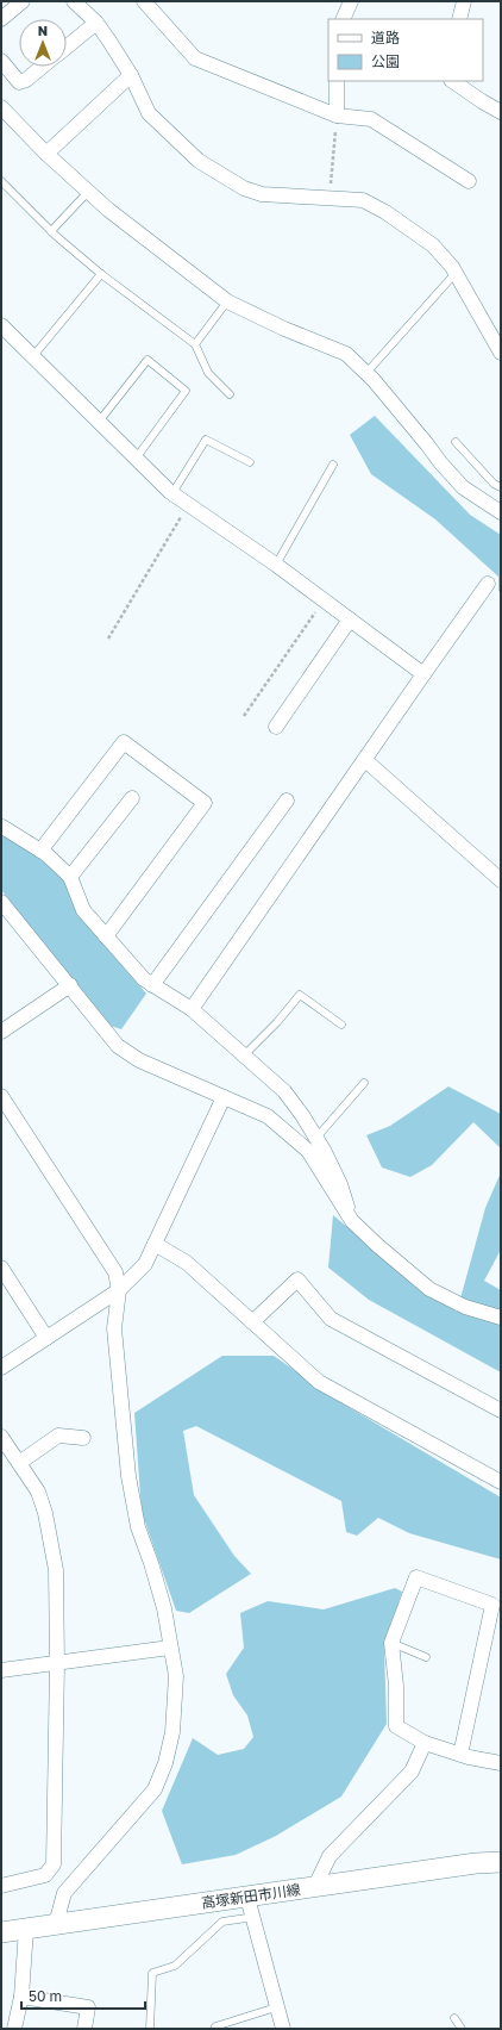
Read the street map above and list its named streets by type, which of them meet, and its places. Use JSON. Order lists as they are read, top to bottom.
{
  "streets": {
    "main road": ["高塚新田市川線"]
  },
  "legend": ["道路", "公園"],
  "scale_bar": "50 m",
  "north": "top"
}
